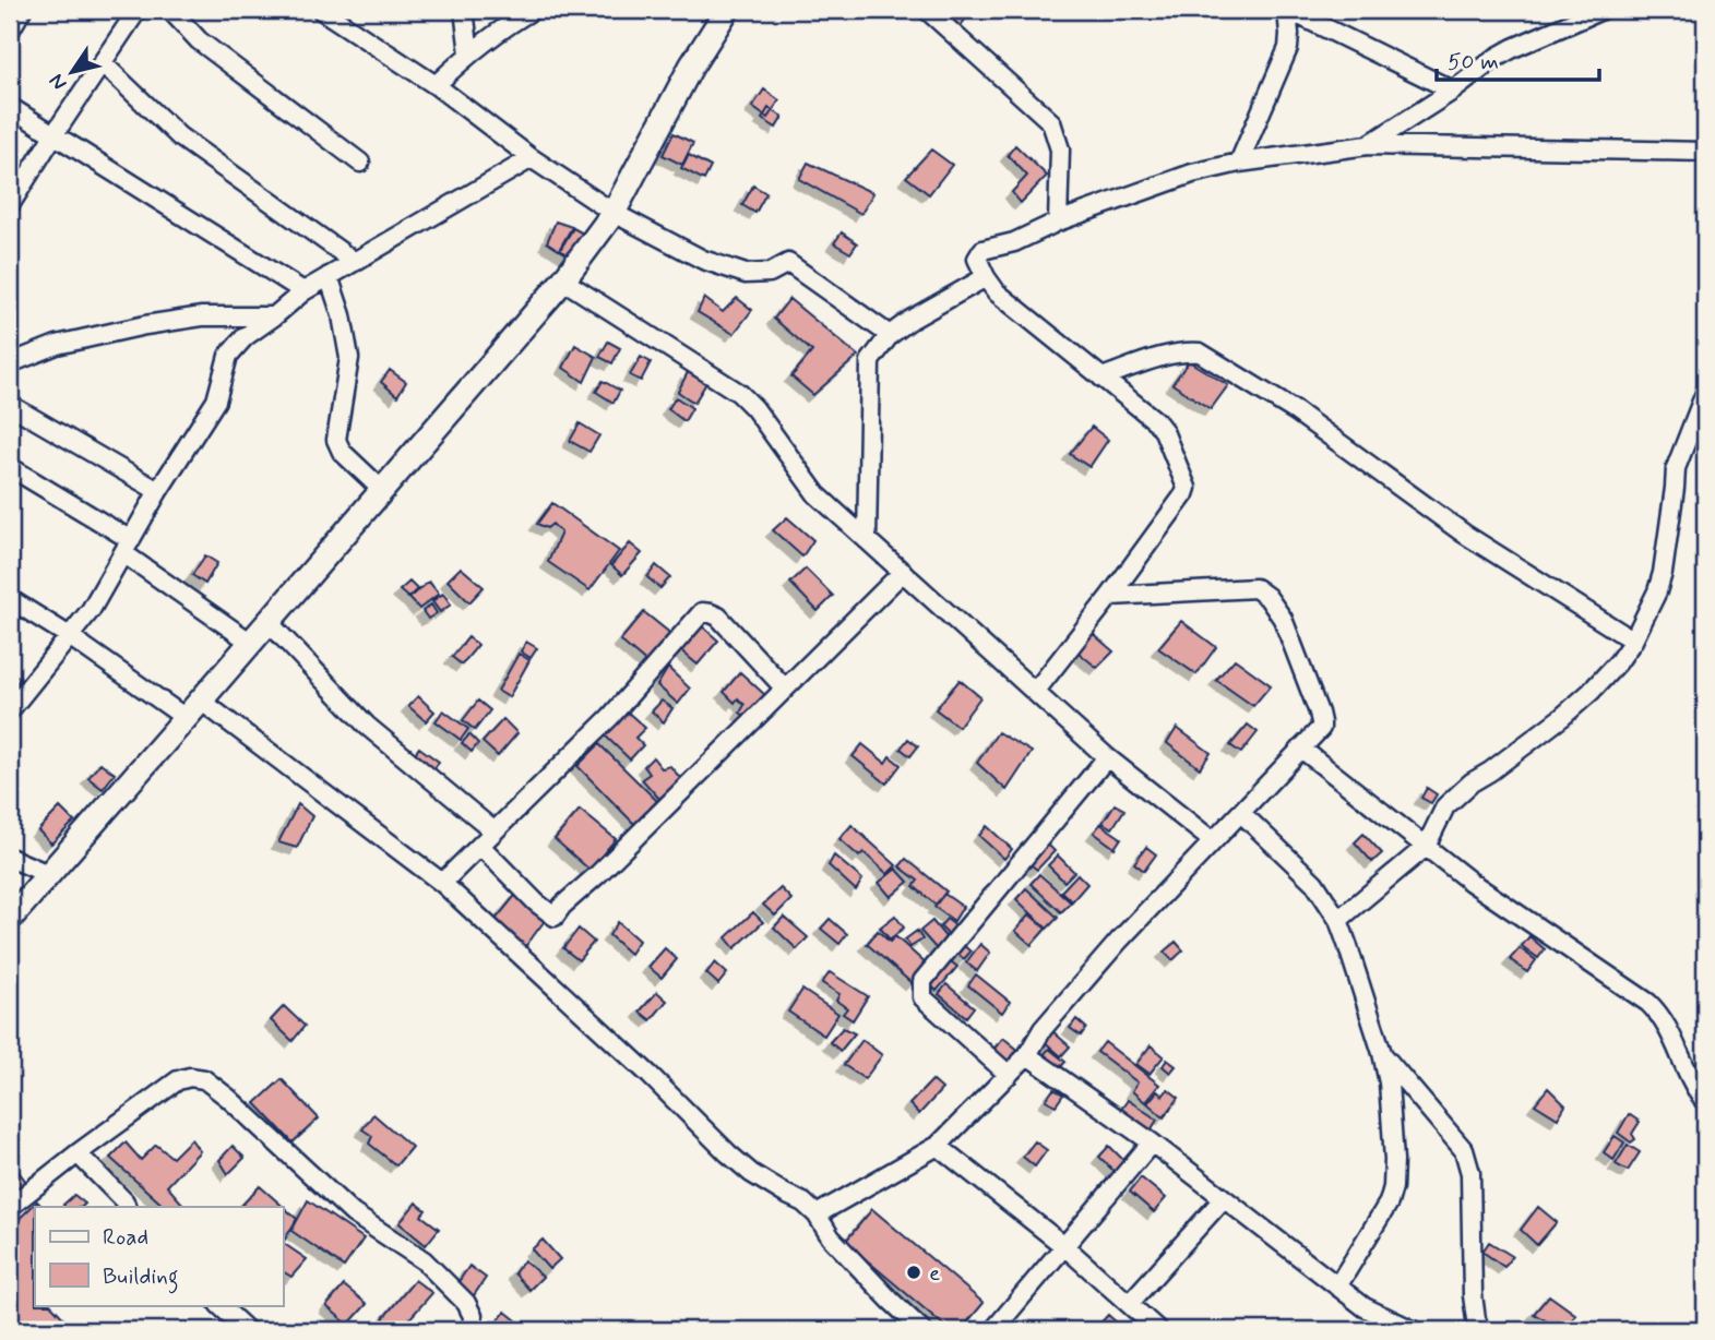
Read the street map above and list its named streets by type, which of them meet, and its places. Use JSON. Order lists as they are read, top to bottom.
{
  "places": ["e"],
  "legend": ["Road", "Building"],
  "scale_bar": "50 m",
  "north": "bottom left"
}
